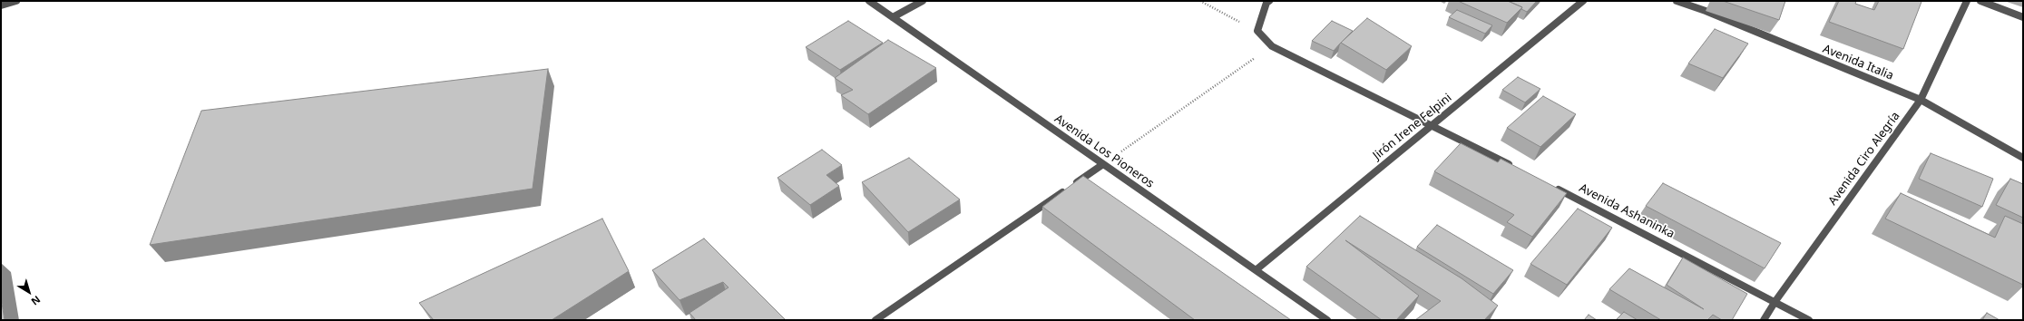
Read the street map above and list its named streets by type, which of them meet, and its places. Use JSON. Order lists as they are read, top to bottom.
{
  "streets": {
    "street": [
      "Avenida Italia",
      "Jirón Irene Felpini",
      "Avenida Los Pioneros",
      "Avenida Ciro Alegría",
      "Avenida Ashaninka"
    ]
  },
  "crossings": [
    ["Avenida Italia", "Avenida Ciro Alegría"],
    ["Jirón Irene Felpini", "Avenida Los Pioneros"],
    ["Avenida Ciro Alegría", "Avenida Ashaninka"]
  ],
  "north": "bottom right"
}
